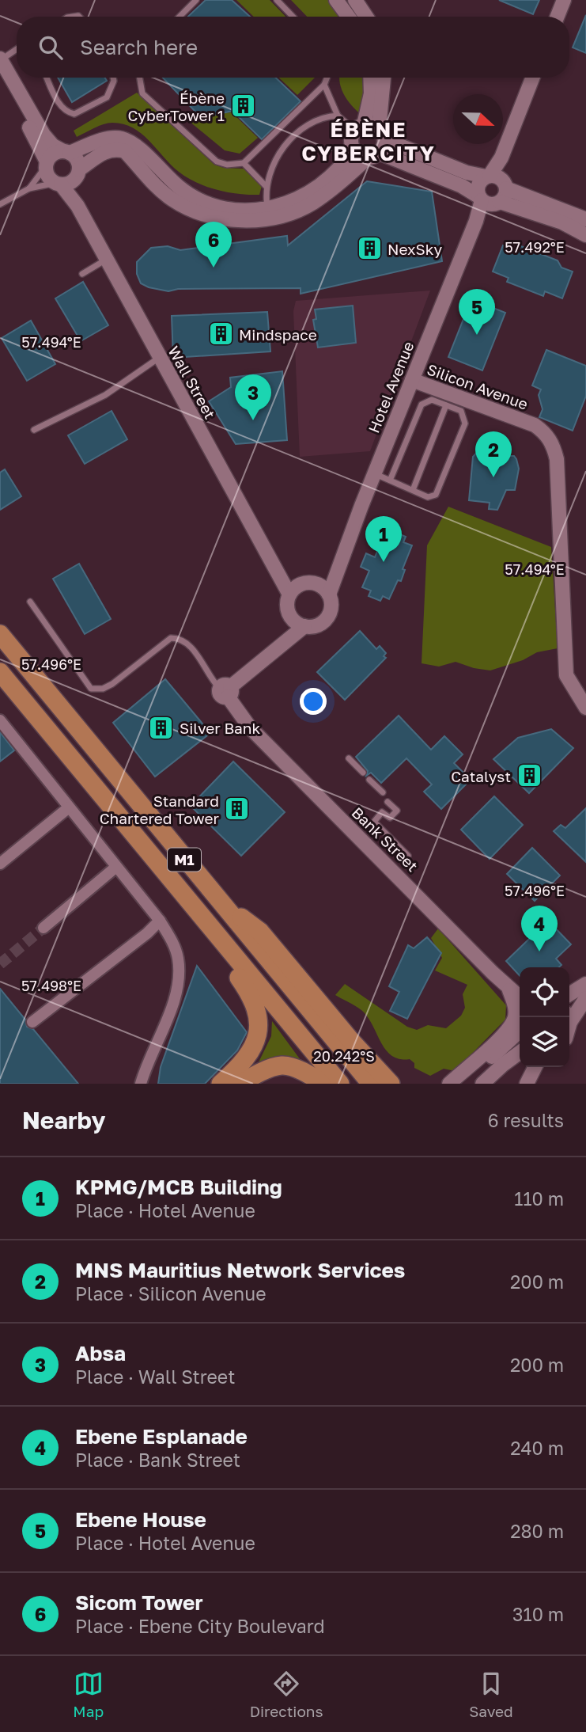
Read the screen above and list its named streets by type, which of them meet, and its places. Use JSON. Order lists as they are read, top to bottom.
{
  "streets": {
    "highway": ["M1"],
    "street": [
      "Wall Street",
      "Silicon Avenue",
      "Hotel Avenue",
      "Bank Street"
    ]
  },
  "crossings": [
    ["Wall Street", "Hotel Avenue"],
    ["Silicon Avenue", "Hotel Avenue"]
  ],
  "districts": ["ÉBÈNE CYBERCITY"],
  "places": {
    "building": [
      "Ébène CyberTower 1",
      "NexSky",
      "Mindspace",
      "Silver Bank",
      "Catalyst",
      "Standard Chartered Tower"
    ]
  },
  "north": "right",
  "page": {
    "search": "Search here",
    "pins": [
      "6",
      "5",
      "3",
      "2",
      "1",
      "4"
    ],
    "heading": ["Nearby", "6 results"],
    "list": [
      {
        "mark": "1",
        "name": "KPMG/MCB Building",
        "note": "Place · Hotel Avenue",
        "value": "110 m"
      },
      {
        "mark": "2",
        "name": "MNS Mauritius Network Services",
        "note": "Place · Silicon Avenue",
        "value": "200 m"
      },
      {
        "mark": "3",
        "name": "Absa",
        "note": "Place · Wall Street",
        "value": "200 m"
      },
      {
        "mark": "4",
        "name": "Ebene Esplanade",
        "note": "Place · Bank Street",
        "value": "240 m"
      },
      {
        "mark": "5",
        "name": "Ebene House",
        "note": "Place · Hotel Avenue",
        "value": "280 m"
      },
      {
        "mark": "6",
        "name": "Sicom Tower",
        "note": "Place · Ebene City Boulevard",
        "value": "310 m"
      }
    ],
    "nav": ["Map", "Directions", "Saved"]
  },
  "coordinates": [
    "57.492°E",
    "57.494°E",
    "57.496°E",
    "57.498°E",
    "20.242°S"
  ]
}
